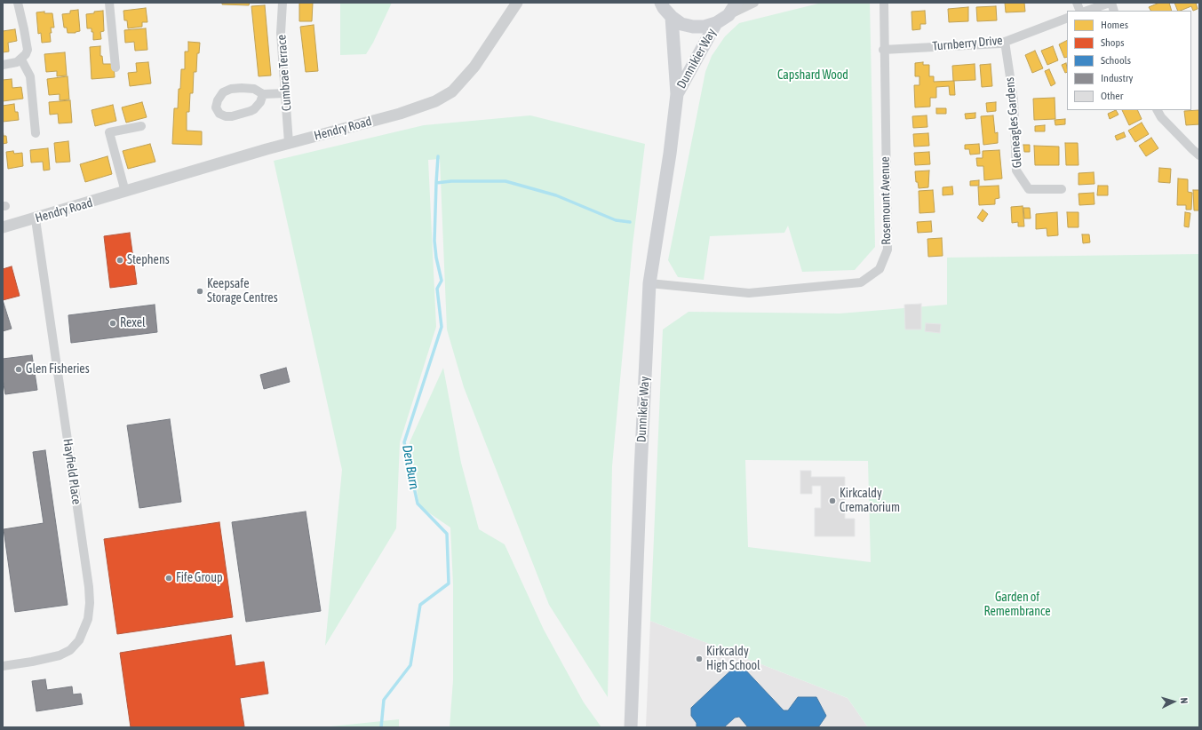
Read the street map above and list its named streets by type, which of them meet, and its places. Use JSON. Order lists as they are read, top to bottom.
{
  "streets": {
    "main road": ["Dunnikier Way"],
    "street": [
      "Turnberry Drive",
      "Cumbrae Terrace",
      "Gleneagles Gardens",
      "Hendry Road",
      "Rosemount Avenue",
      "Hayfield Place"
    ]
  },
  "crossings": [
    ["Turnberry Drive", "Gleneagles Gardens"],
    ["Turnberry Drive", "Rosemount Avenue"],
    ["Dunnikier Way", "Rosemount Avenue"],
    ["Cumbrae Terrace", "Hendry Road"],
    ["Hendry Road", "Hayfield Place"]
  ],
  "water": ["Den Burn"],
  "parks": ["Capshard Wood", "Garden of Remembrance"],
  "places": [
    "Stephens",
    "Keepsafe Storage Centres",
    "Rexel",
    "Glen Fisheries",
    "Kirkcaldy Crematorium",
    "Fife Group",
    "Kirkcaldy High School"
  ],
  "legend": [
    "Homes",
    "Shops",
    "Schools",
    "Industry",
    "Other"
  ],
  "north": "right"
}
